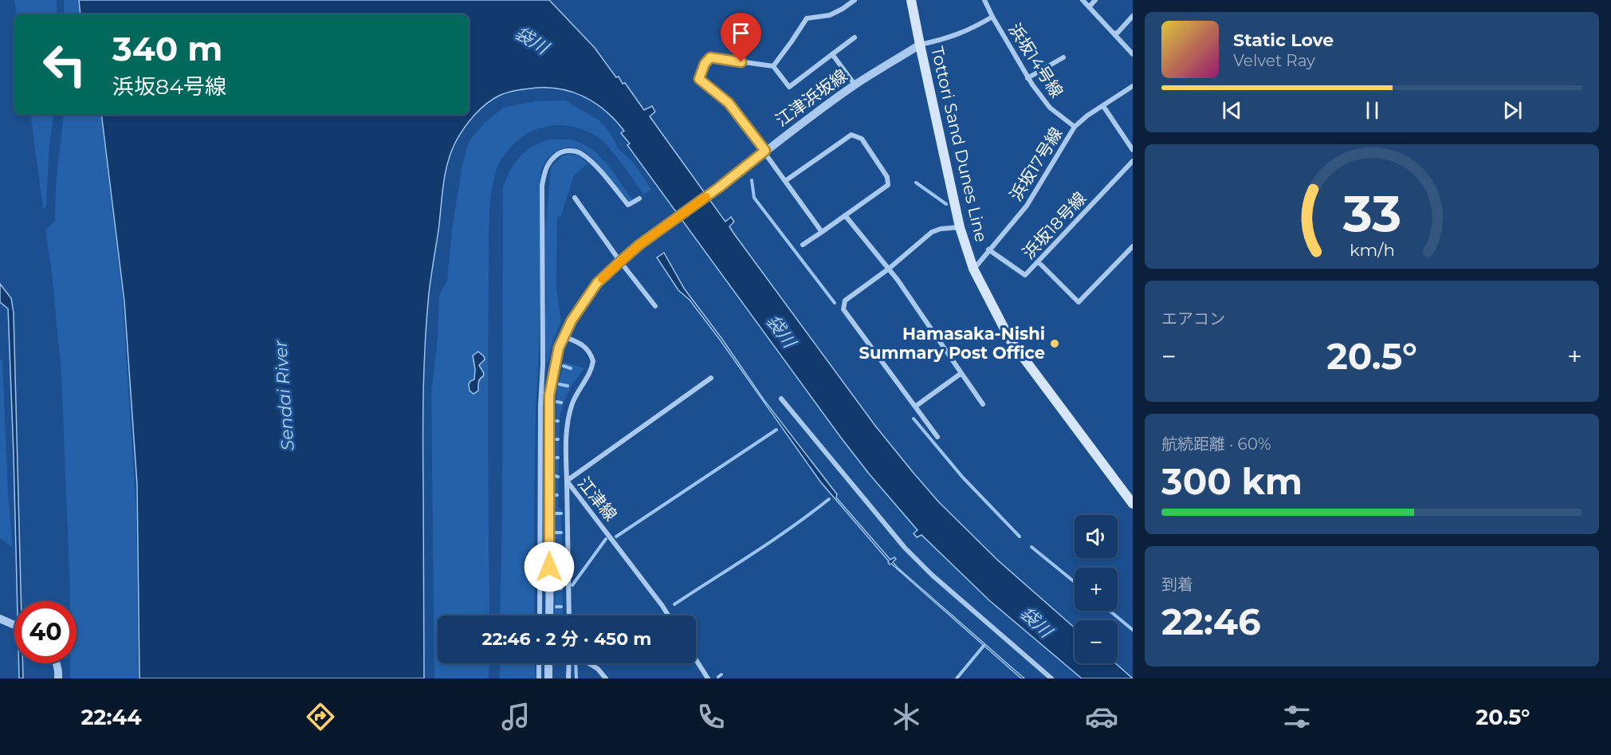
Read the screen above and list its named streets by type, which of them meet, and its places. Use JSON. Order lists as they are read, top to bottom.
{
  "streets": {
    "main road": ["Tottori Sand Dunes Line"],
    "street": [
      "浜坂14号線",
      "江津浜坂線",
      "浜坂17号線",
      "浜坂18号線",
      "江津線"
    ]
  },
  "crossings": [
    ["浜坂14号線", "浜坂17号線"],
    ["江津浜坂線", "Tottori Sand Dunes Line"],
    ["Tottori Sand Dunes Line", "浜坂17号線"],
    ["浜坂17号線", "浜坂18号線"]
  ],
  "water": ["袋川", "Sendai River"],
  "places": ["Hamasaka-Nishi Summary Post Office"],
  "page": {
    "turn": ["340 m", "浜坂84号線"],
    "song": ["Static Love", "Velvet Ray"],
    "tile": [
      "エアコン",
      ["航続距離 · 60%", "300 km"],
      ["到着", "22:46"]
    ],
    "heat": ["−", "20.5°", "+"],
    "map_buttons": ["+", "−"],
    "limit": "40",
    "trip": "22:46 · 2 分 · 450 m",
    "tabs": ["22:44", "20.5°"],
    "gauge": ["33", "km/h"]
  }
}
